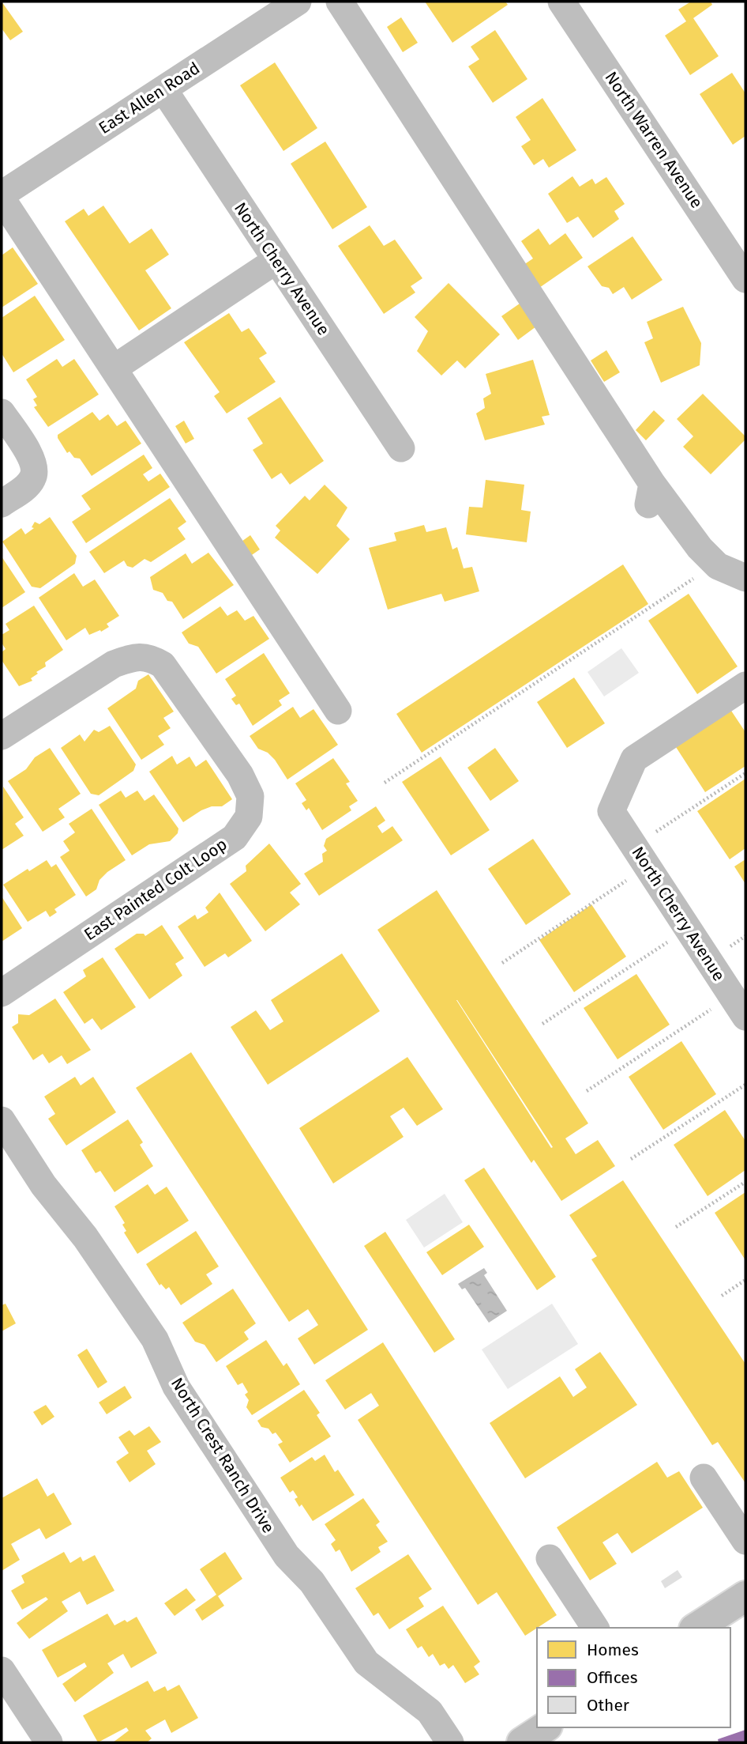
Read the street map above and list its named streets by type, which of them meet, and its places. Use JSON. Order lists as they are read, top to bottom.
{
  "streets": {
    "street": [
      "East Allen Road",
      "North Warren Avenue",
      "North Cherry Avenue",
      "East Painted Colt Loop",
      "North Crest Ranch Drive"
    ]
  },
  "crossings": [
    ["East Allen Road", "North Cherry Avenue"]
  ],
  "legend": ["Homes", "Offices", "Other"]
}
